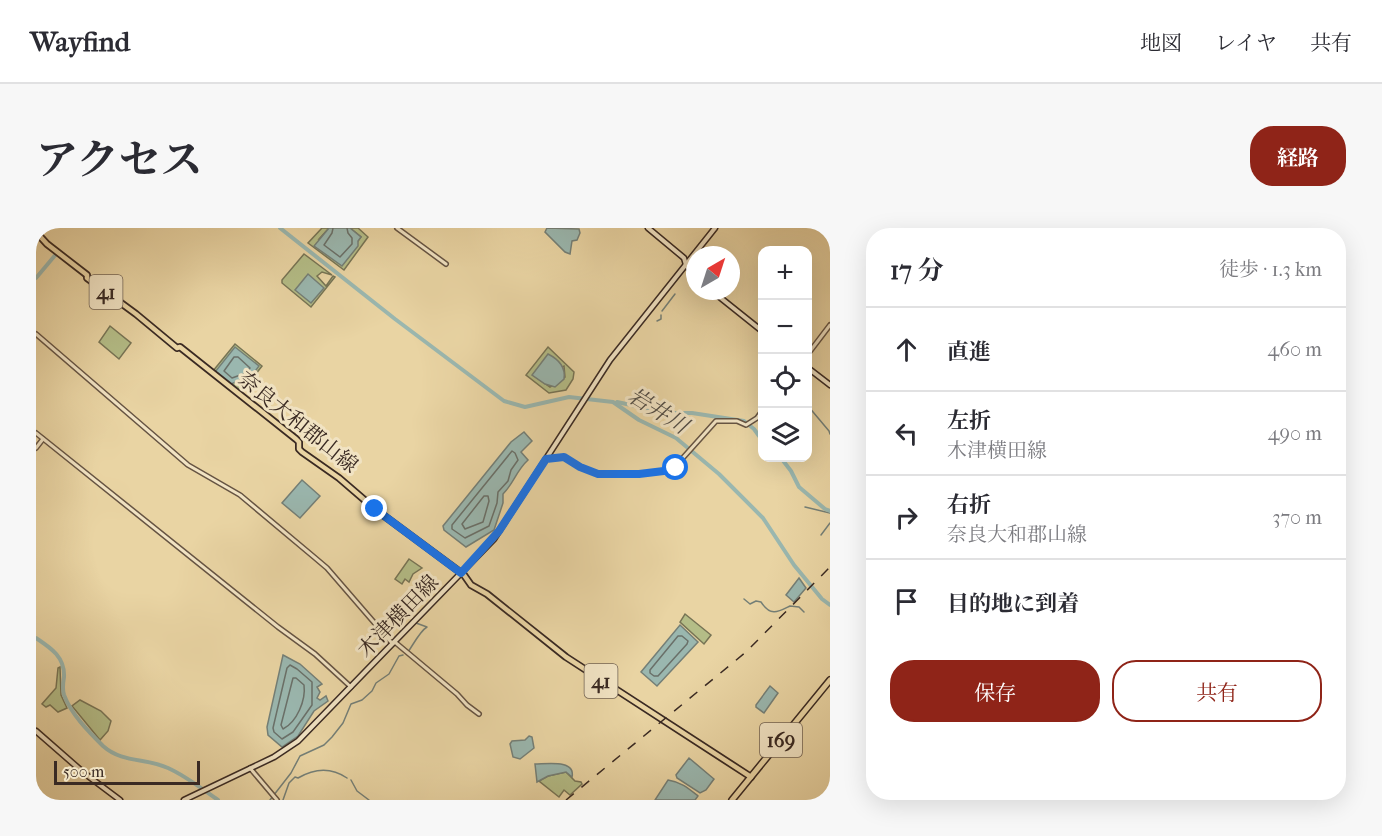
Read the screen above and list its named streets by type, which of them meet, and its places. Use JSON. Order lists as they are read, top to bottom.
{
  "streets": {
    "highway": ["169"],
    "main road": ["41", "奈良大和郡山線", "木津横田線"]
  },
  "crossings": [
    ["奈良大和郡山線", "木津横田線"],
    ["奈良大和郡山線", "169"]
  ],
  "water": ["岩井川"],
  "scale_bar": "500 m",
  "north": "top right",
  "page": {
    "header": "Wayfind",
    "nav": ["地図", "レイヤ", "共有"],
    "title": "アクセス",
    "buttons": [
      "経路",
      ["保存", "共有"]
    ],
    "heading": ["17 分", "徒歩 · 1.3 km"],
    "map_buttons": ["+", "−"],
    "list": [
      ["直進", "460 m"],
      ["左折", "木津横田線", "490 m"],
      ["右折", "奈良大和郡山線", "370 m"],
      "目的地に到着"
    ],
    "scale": "500 m"
  }
}
